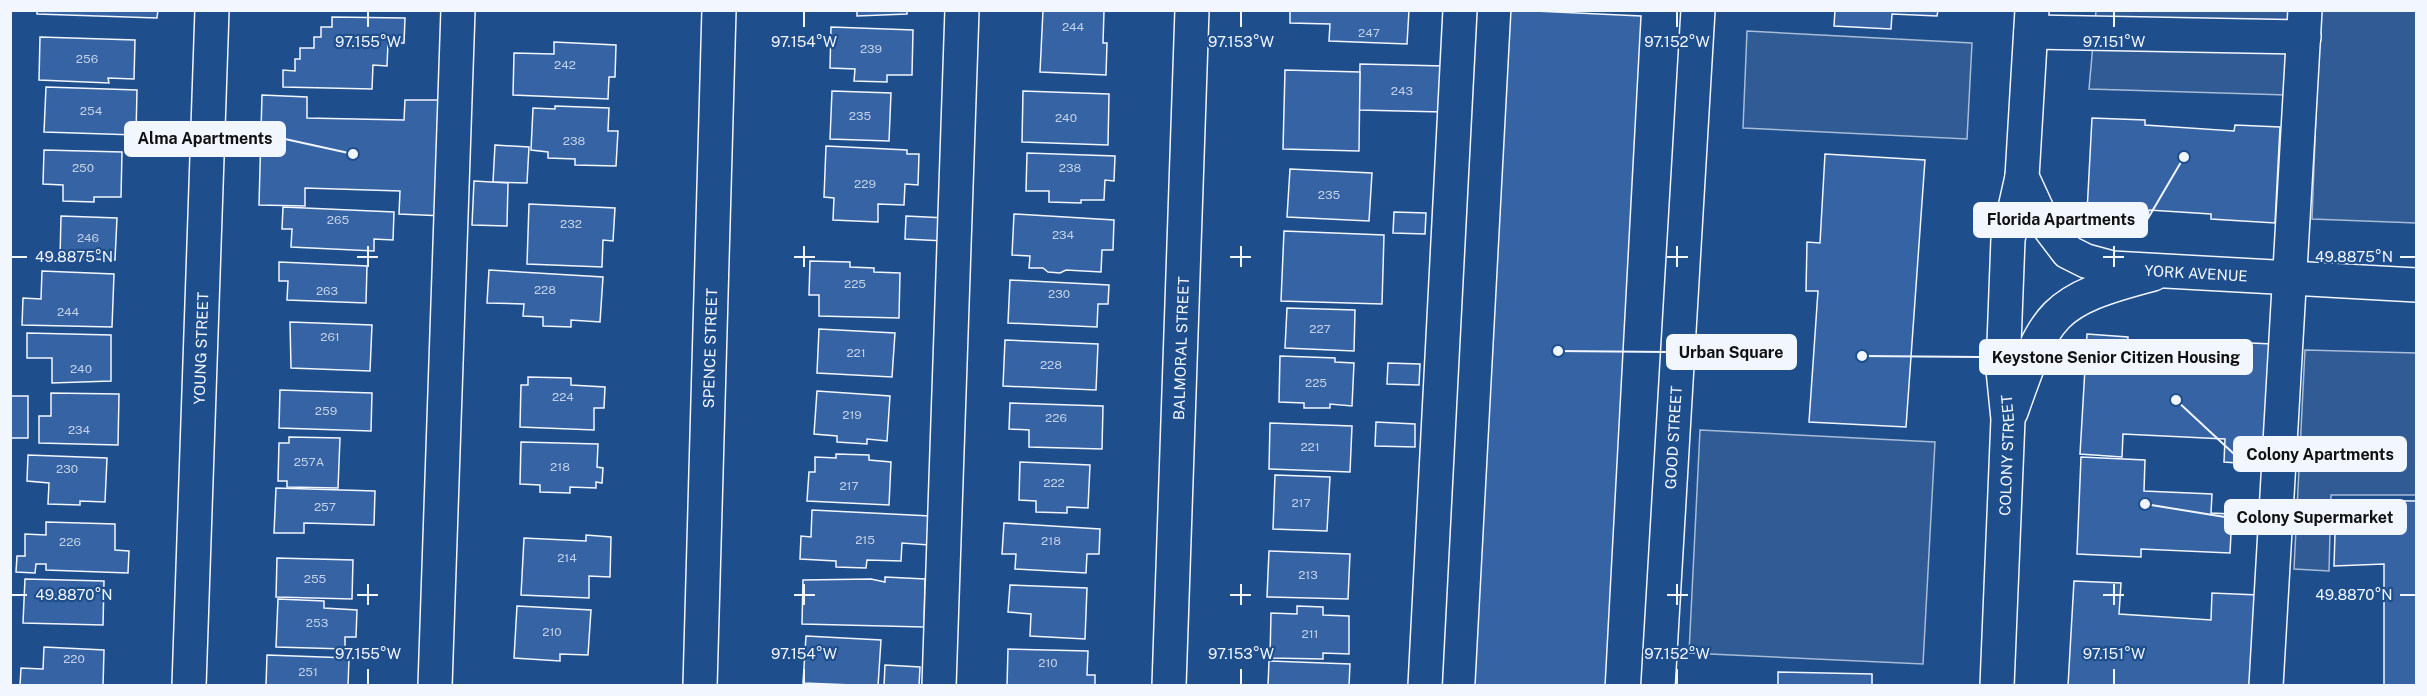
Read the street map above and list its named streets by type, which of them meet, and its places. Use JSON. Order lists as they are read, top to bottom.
{
  "streets": {
    "street": [
      "YORK AVENUE",
      "YOUNG STREET",
      "SPENCE STREET",
      "BALMORAL STREET",
      "GOOD STREET",
      "COLONY STREET"
    ]
  },
  "crossings": [
    ["YORK AVENUE", "COLONY STREET"]
  ],
  "places": [
    "Alma Apartments",
    "Florida Apartments",
    "Urban Square",
    "Keystone Senior Citizen Housing",
    "Colony Apartments",
    "Colony Supermarket"
  ],
  "house_numbers": [
    "244",
    "247",
    "239",
    "256",
    "242",
    "243",
    "254",
    "235",
    "240",
    "238",
    "250",
    "238",
    "229",
    "235",
    "265",
    "232",
    "234",
    "246",
    "225",
    "228",
    "263",
    "230",
    "244",
    "227",
    "261",
    "221",
    "228",
    "240",
    "225",
    "224",
    "259",
    "219",
    "226",
    "234",
    "221",
    "257A",
    "218",
    "230",
    "222",
    "217",
    "217",
    "257",
    "215",
    "218",
    "226",
    "214",
    "213",
    "255",
    "253",
    "210",
    "211",
    "220",
    "210",
    "251"
  ],
  "coordinates": [
    "97.155°W",
    "97.154°W",
    "97.153°W",
    "97.152°W",
    "97.151°W",
    "49.8875°N",
    "49.8870°N"
  ]
}
